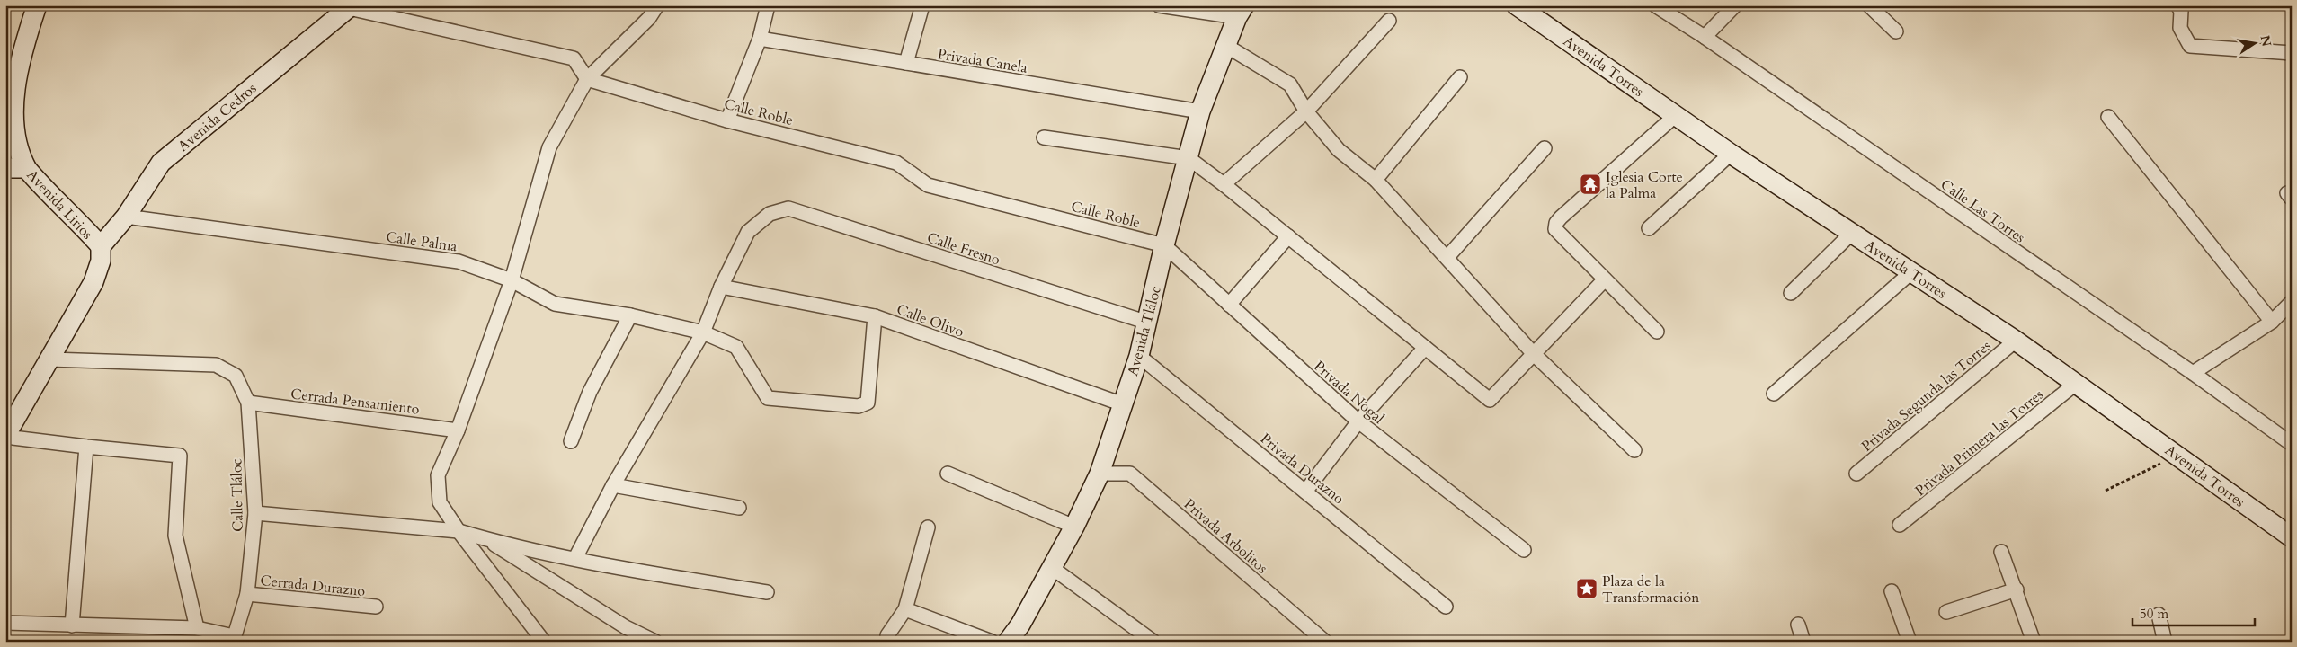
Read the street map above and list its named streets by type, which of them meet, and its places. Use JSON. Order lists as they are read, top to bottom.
{
  "streets": {
    "main road": [
      "Avenida Torres",
      "Avenida Cedros",
      "Avenida Lirios",
      "Avenida Tláloc"
    ],
    "street": [
      "Privada Canela",
      "Calle Roble",
      "Calle Las Torres",
      "Calle Palma",
      "Calle Fresno",
      "Calle Olivo",
      "Privada Nogal",
      "Privada Segunda las Torres",
      "Cerrada Pensamiento",
      "Privada Primera las Torres",
      "Privada Durazno",
      "Calle Tláloc",
      "Privada Arbolitos",
      "Cerrada Durazno"
    ]
  },
  "crossings": [
    ["Privada Canela", "Avenida Tláloc"],
    ["Avenida Torres", "Privada Segunda las Torres"],
    ["Avenida Torres", "Privada Primera las Torres"],
    ["Calle Roble", "Avenida Tláloc"],
    ["Calle Roble", "Privada Nogal"],
    ["Avenida Cedros", "Avenida Lirios"],
    ["Avenida Cedros", "Calle Palma"],
    ["Calle Palma", "Calle Olivo"],
    ["Calle Fresno", "Calle Olivo"],
    ["Calle Fresno", "Avenida Tláloc"],
    ["Calle Olivo", "Avenida Tláloc"],
    ["Avenida Tláloc", "Privada Nogal"],
    ["Avenida Tláloc", "Privada Durazno"],
    ["Avenida Tláloc", "Privada Arbolitos"],
    ["Cerrada Pensamiento", "Calle Tláloc"],
    ["Calle Tláloc", "Cerrada Durazno"]
  ],
  "places": {
    "temple": ["Iglesia Corte la Palma"],
    "place": ["Plaza de la Transformación"]
  },
  "scale_bar": "50 m",
  "north": "right"
}
